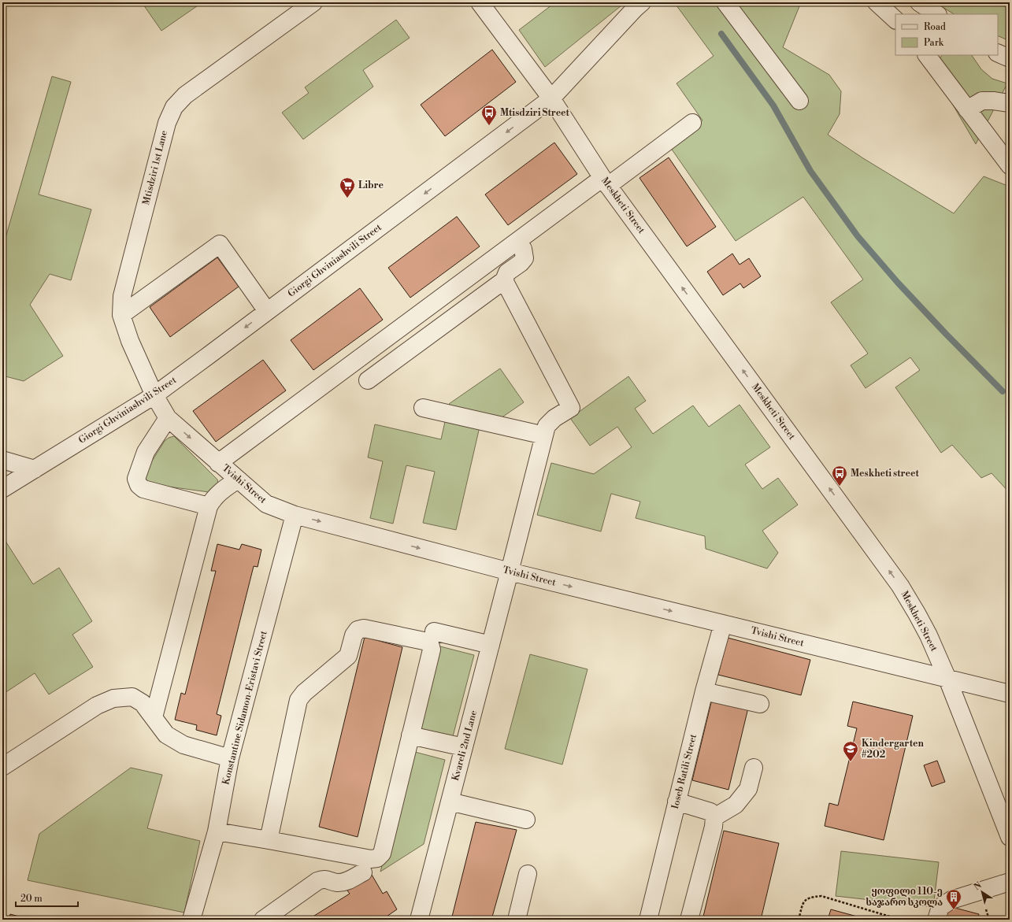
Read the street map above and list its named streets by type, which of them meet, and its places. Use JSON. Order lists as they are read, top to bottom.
{
  "streets": {
    "street": [
      "Mtisdziri 1st Lane",
      "Meskheti Street",
      "Giorgi Ghviniashvili Street",
      "Tvishi Street",
      "Konstantine Sidamon-Eristavi Street",
      "Kvareli 2nd Lane",
      "Ioseb Ratili Street"
    ]
  },
  "crossings": [
    ["Mtisdziri 1st Lane", "Giorgi Ghviniashvili Street"],
    ["Mtisdziri 1st Lane", "Tvishi Street"],
    ["Meskheti Street", "Giorgi Ghviniashvili Street"],
    ["Meskheti Street", "Tvishi Street"],
    ["Giorgi Ghviniashvili Street", "Tvishi Street"],
    ["Tvishi Street", "Konstantine Sidamon-Eristavi Street"],
    ["Tvishi Street", "Kvareli 2nd Lane"],
    ["Tvishi Street", "Ioseb Ratili Street"]
  ],
  "one_way": ["Meskheti Street"],
  "places": {
    "bus stop": ["Mtisdziri Street", "Meskheti street"],
    "supermarket": ["Libre"],
    "school or university": ["Kindergarten #202"],
    "building": ["ყოფილი 110-ე საჯარო სკოლა"]
  },
  "legend": ["Road", "Park"],
  "scale_bar": "20 m",
  "north": "top left"
}
